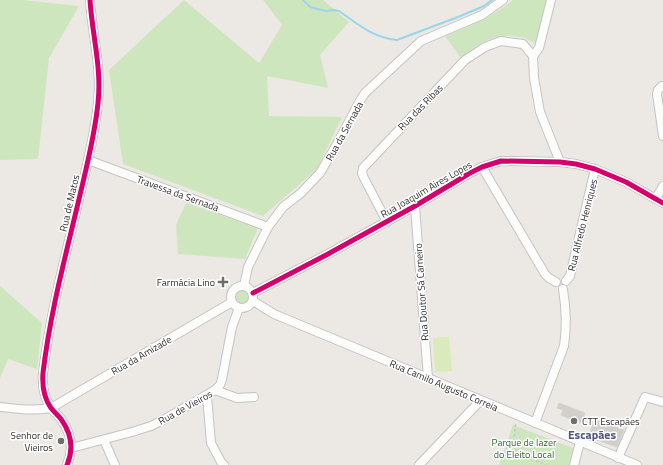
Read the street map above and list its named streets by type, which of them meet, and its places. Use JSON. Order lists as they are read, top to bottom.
{
  "streets": {
    "street": [
      "Rua das Ribas",
      "Rua da Sernada",
      "Rua Joaquim Aires Lopes",
      "Travessa da Sernada",
      "Rua de Matos",
      "Rua Alfredo Henriques",
      "Rua Doutor Sá Carneiro",
      "Rua da Amizade",
      "Rua Camilo Augusto Correia",
      "Rua de Vieiros"
    ]
  },
  "crossings": [
    ["Rua das Ribas", "Rua Joaquim Aires Lopes"],
    ["Rua da Sernada", "Rua Joaquim Aires Lopes"],
    ["Rua da Sernada", "Travessa da Sernada"],
    ["Rua da Sernada", "Rua da Amizade"],
    ["Rua da Sernada", "Rua Camilo Augusto Correia"],
    ["Rua da Sernada", "Rua de Vieiros"],
    ["Rua Joaquim Aires Lopes", "Rua Alfredo Henriques"],
    ["Rua Joaquim Aires Lopes", "Rua Doutor Sá Carneiro"],
    ["Rua Joaquim Aires Lopes", "Rua da Amizade"],
    ["Rua Joaquim Aires Lopes", "Rua Camilo Augusto Correia"],
    ["Rua Joaquim Aires Lopes", "Rua de Vieiros"],
    ["Travessa da Sernada", "Rua de Matos"],
    ["Rua de Matos", "Rua da Amizade"],
    ["Rua Doutor Sá Carneiro", "Rua Camilo Augusto Correia"],
    ["Rua da Amizade", "Rua Camilo Augusto Correia"],
    ["Rua da Amizade", "Rua de Vieiros"],
    ["Rua Camilo Augusto Correia", "Rua de Vieiros"]
  ],
  "districts": ["Escapães"],
  "parks": ["Parque de lazer do Eleito Local"],
  "places": {
    "health": ["Farmácia Lino"],
    "other": ["CTT Escapães", "Senhor de Vieiros"]
  }
}
